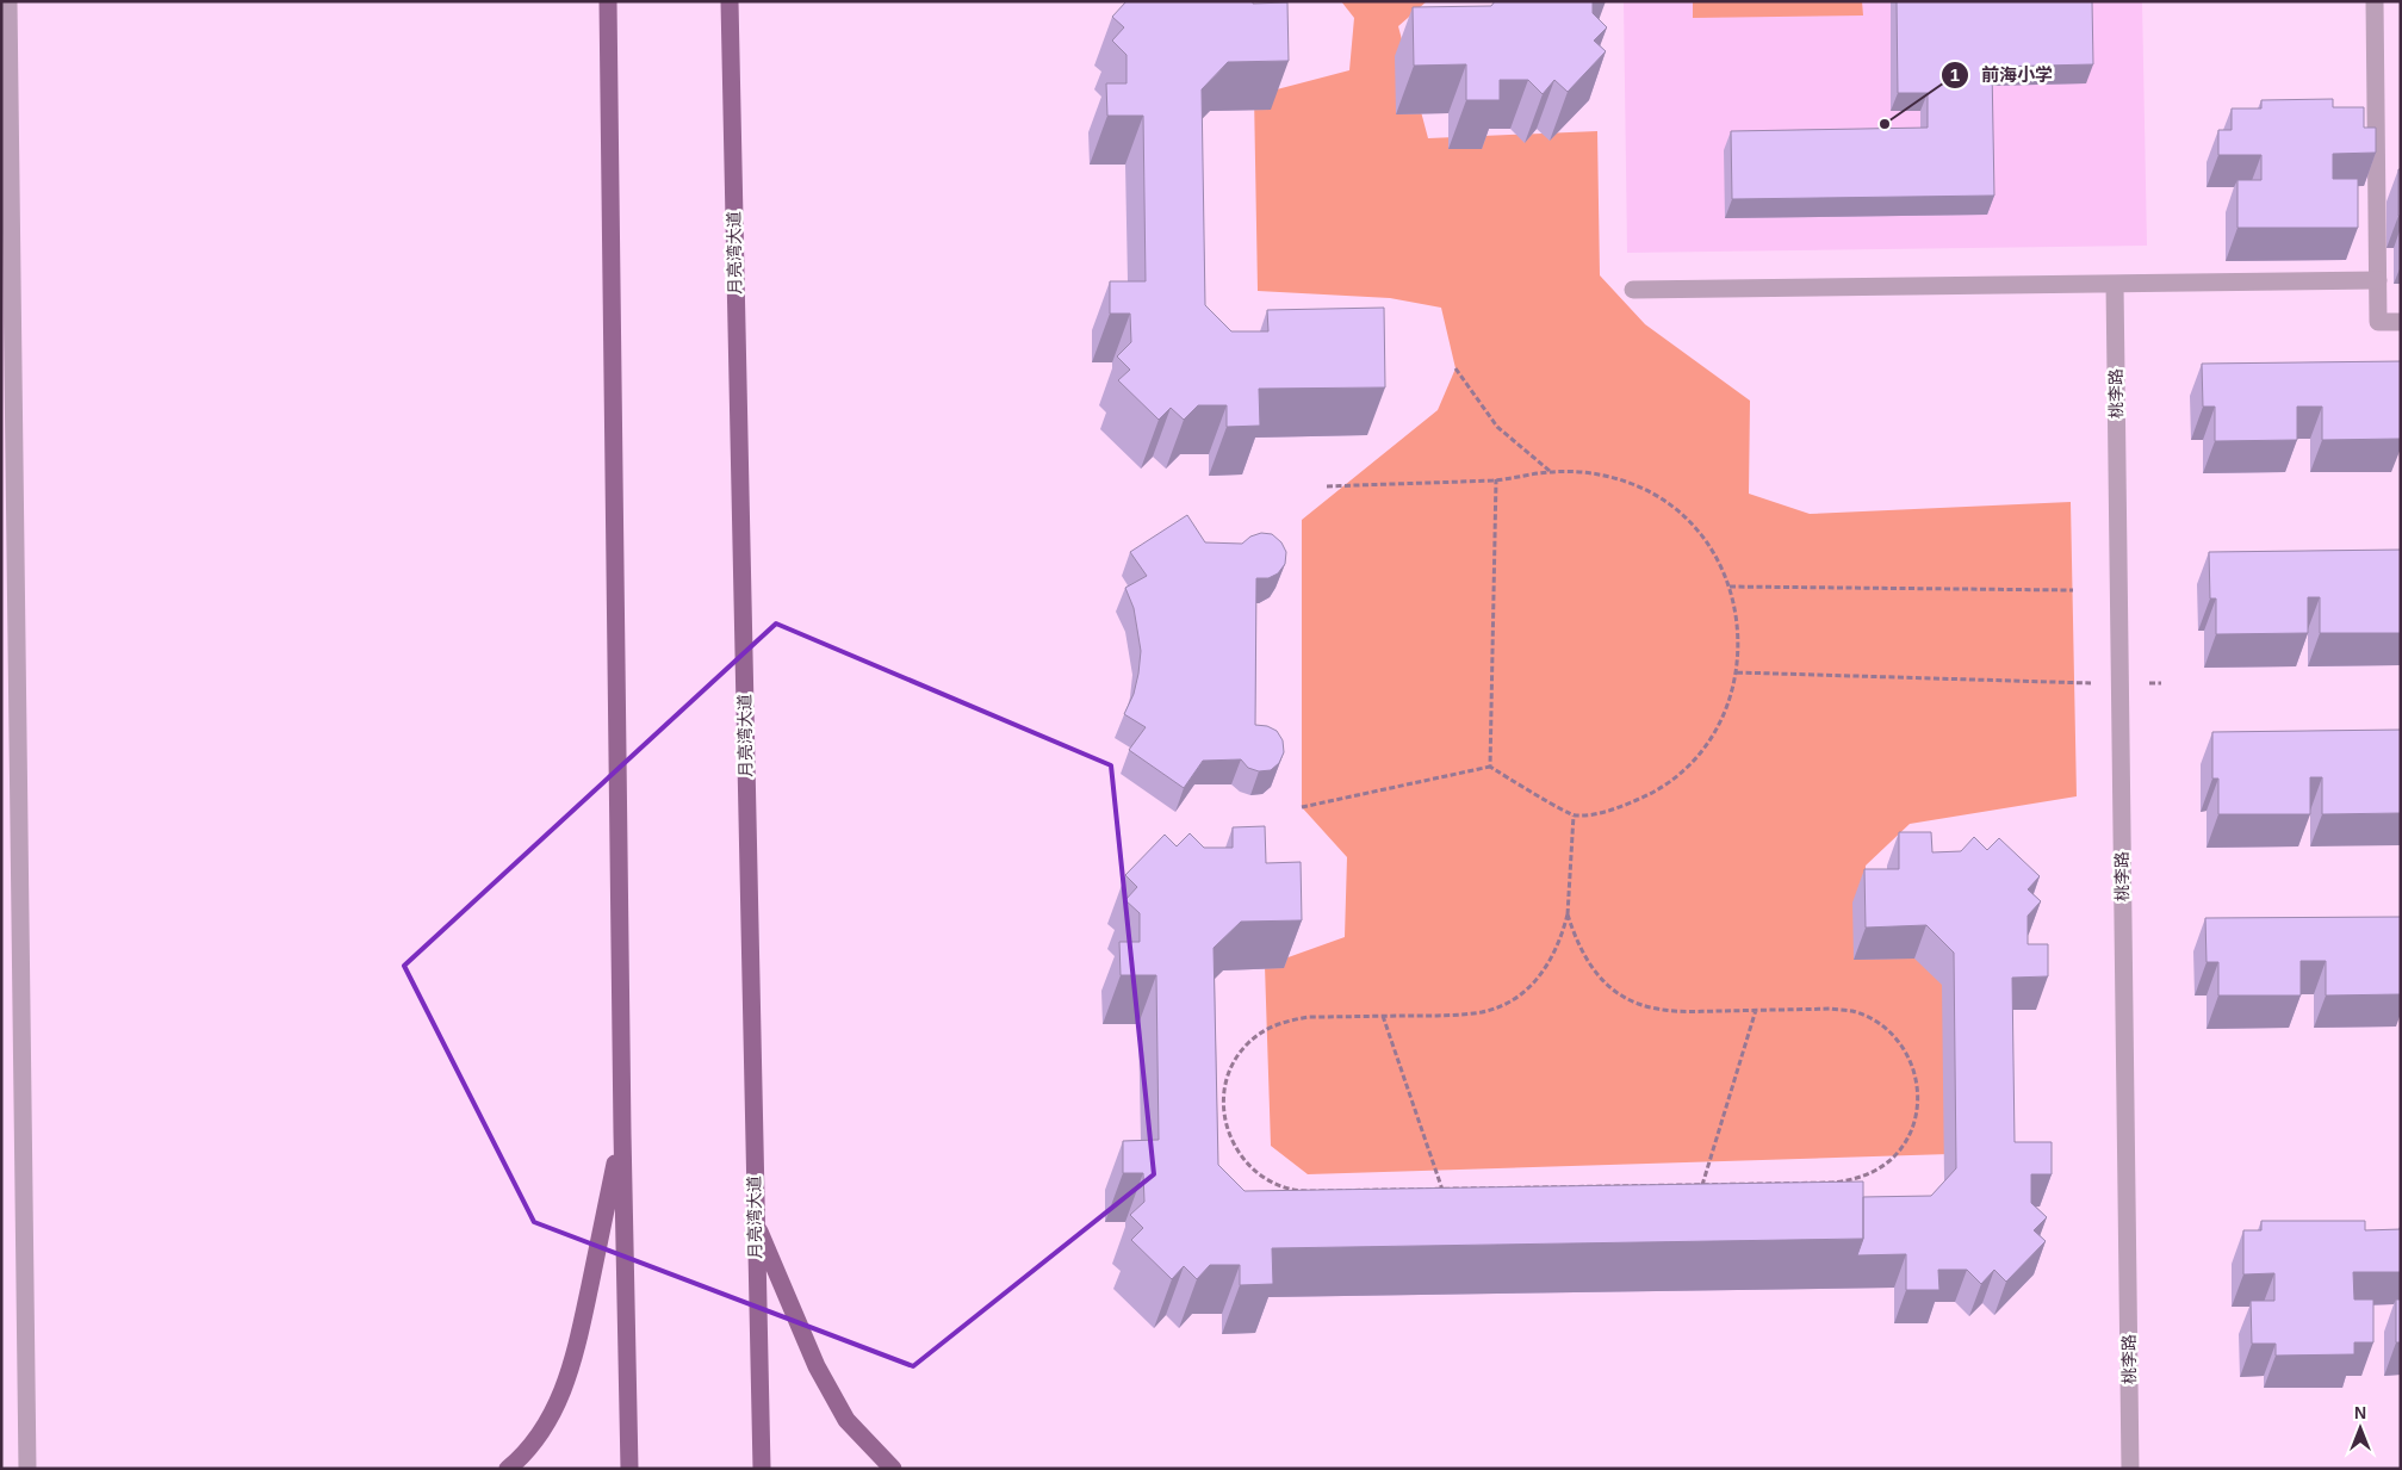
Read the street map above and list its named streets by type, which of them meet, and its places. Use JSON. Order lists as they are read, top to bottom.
{
  "streets": {
    "main road": ["月亮湾大道"],
    "street": ["桃李路"]
  },
  "places": ["前海小学"],
  "north": "top"
}
